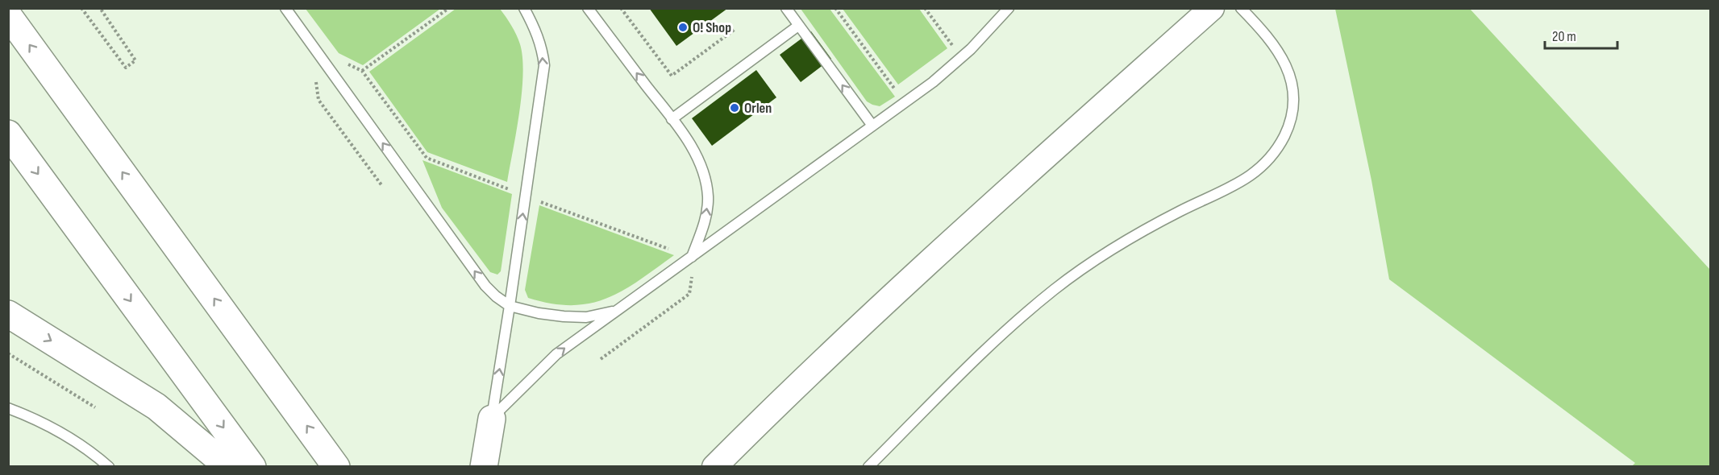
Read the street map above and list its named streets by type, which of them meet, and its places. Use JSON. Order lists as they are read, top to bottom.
{
  "places": ["O! Shop", "Orlen"],
  "scale_bar": "20 m"
}
